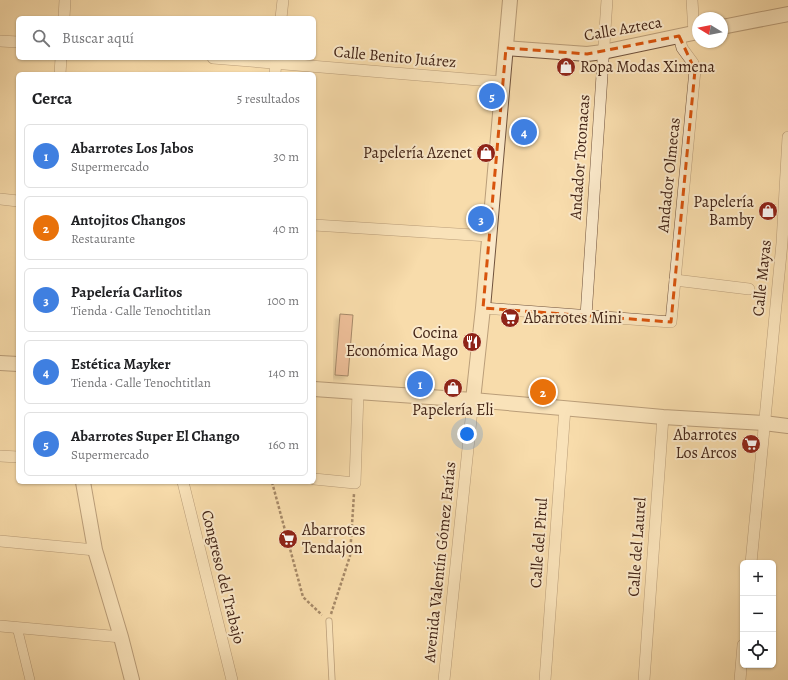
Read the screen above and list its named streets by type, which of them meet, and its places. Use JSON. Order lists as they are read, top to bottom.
{
  "streets": {
    "street": [
      "Calle Azteca",
      "Calle Benito Juárez",
      "Andador Totonacas",
      "Andador Olmecas",
      "Calle Mayas",
      "Calle del Pirul",
      "Calle del Laurel",
      "Avenida Valentín Gómez Farías",
      "Congreso del Trabajo"
    ]
  },
  "crossings": [
    ["Calle Azteca", "Andador Totonacas"],
    ["Calle Azteca", "Andador Olmecas"],
    ["Andador Totonacas", "Andador Olmecas"]
  ],
  "places": {
    "shop": [
      "Ropa Modas Ximena",
      "Papelería Azenet",
      "Papelería Bamby",
      "Papelería Eli"
    ],
    "supermarket": ["Abarrotes Mini", "Abarrotes Los Arcos", "Abarrotes Tendajon"],
    "restaurant": ["Cocina Económica Mago"]
  },
  "north": "left",
  "page": {
    "search": "Buscar aquí",
    "heading": ["Cerca", "5 resultados"],
    "pins": [
      "5",
      "4",
      "3",
      "1",
      "2"
    ],
    "list": [
      {
        "mark": "1",
        "name": "Abarrotes Los Jabos",
        "note": "Supermercado",
        "value": "30 m"
      },
      {
        "mark": "2",
        "name": "Antojitos Changos",
        "note": "Restaurante",
        "value": "40 m"
      },
      {
        "mark": "3",
        "name": "Papelería Carlitos",
        "note": "Tienda · Calle Tenochtitlan",
        "value": "100 m"
      },
      {
        "mark": "4",
        "name": "Estética Mayker",
        "note": "Tienda · Calle Tenochtitlan",
        "value": "140 m"
      },
      {
        "mark": "5",
        "name": "Abarrotes Super El Chango",
        "note": "Supermercado",
        "value": "160 m"
      }
    ],
    "map_buttons": ["+", "−"]
  }
}
